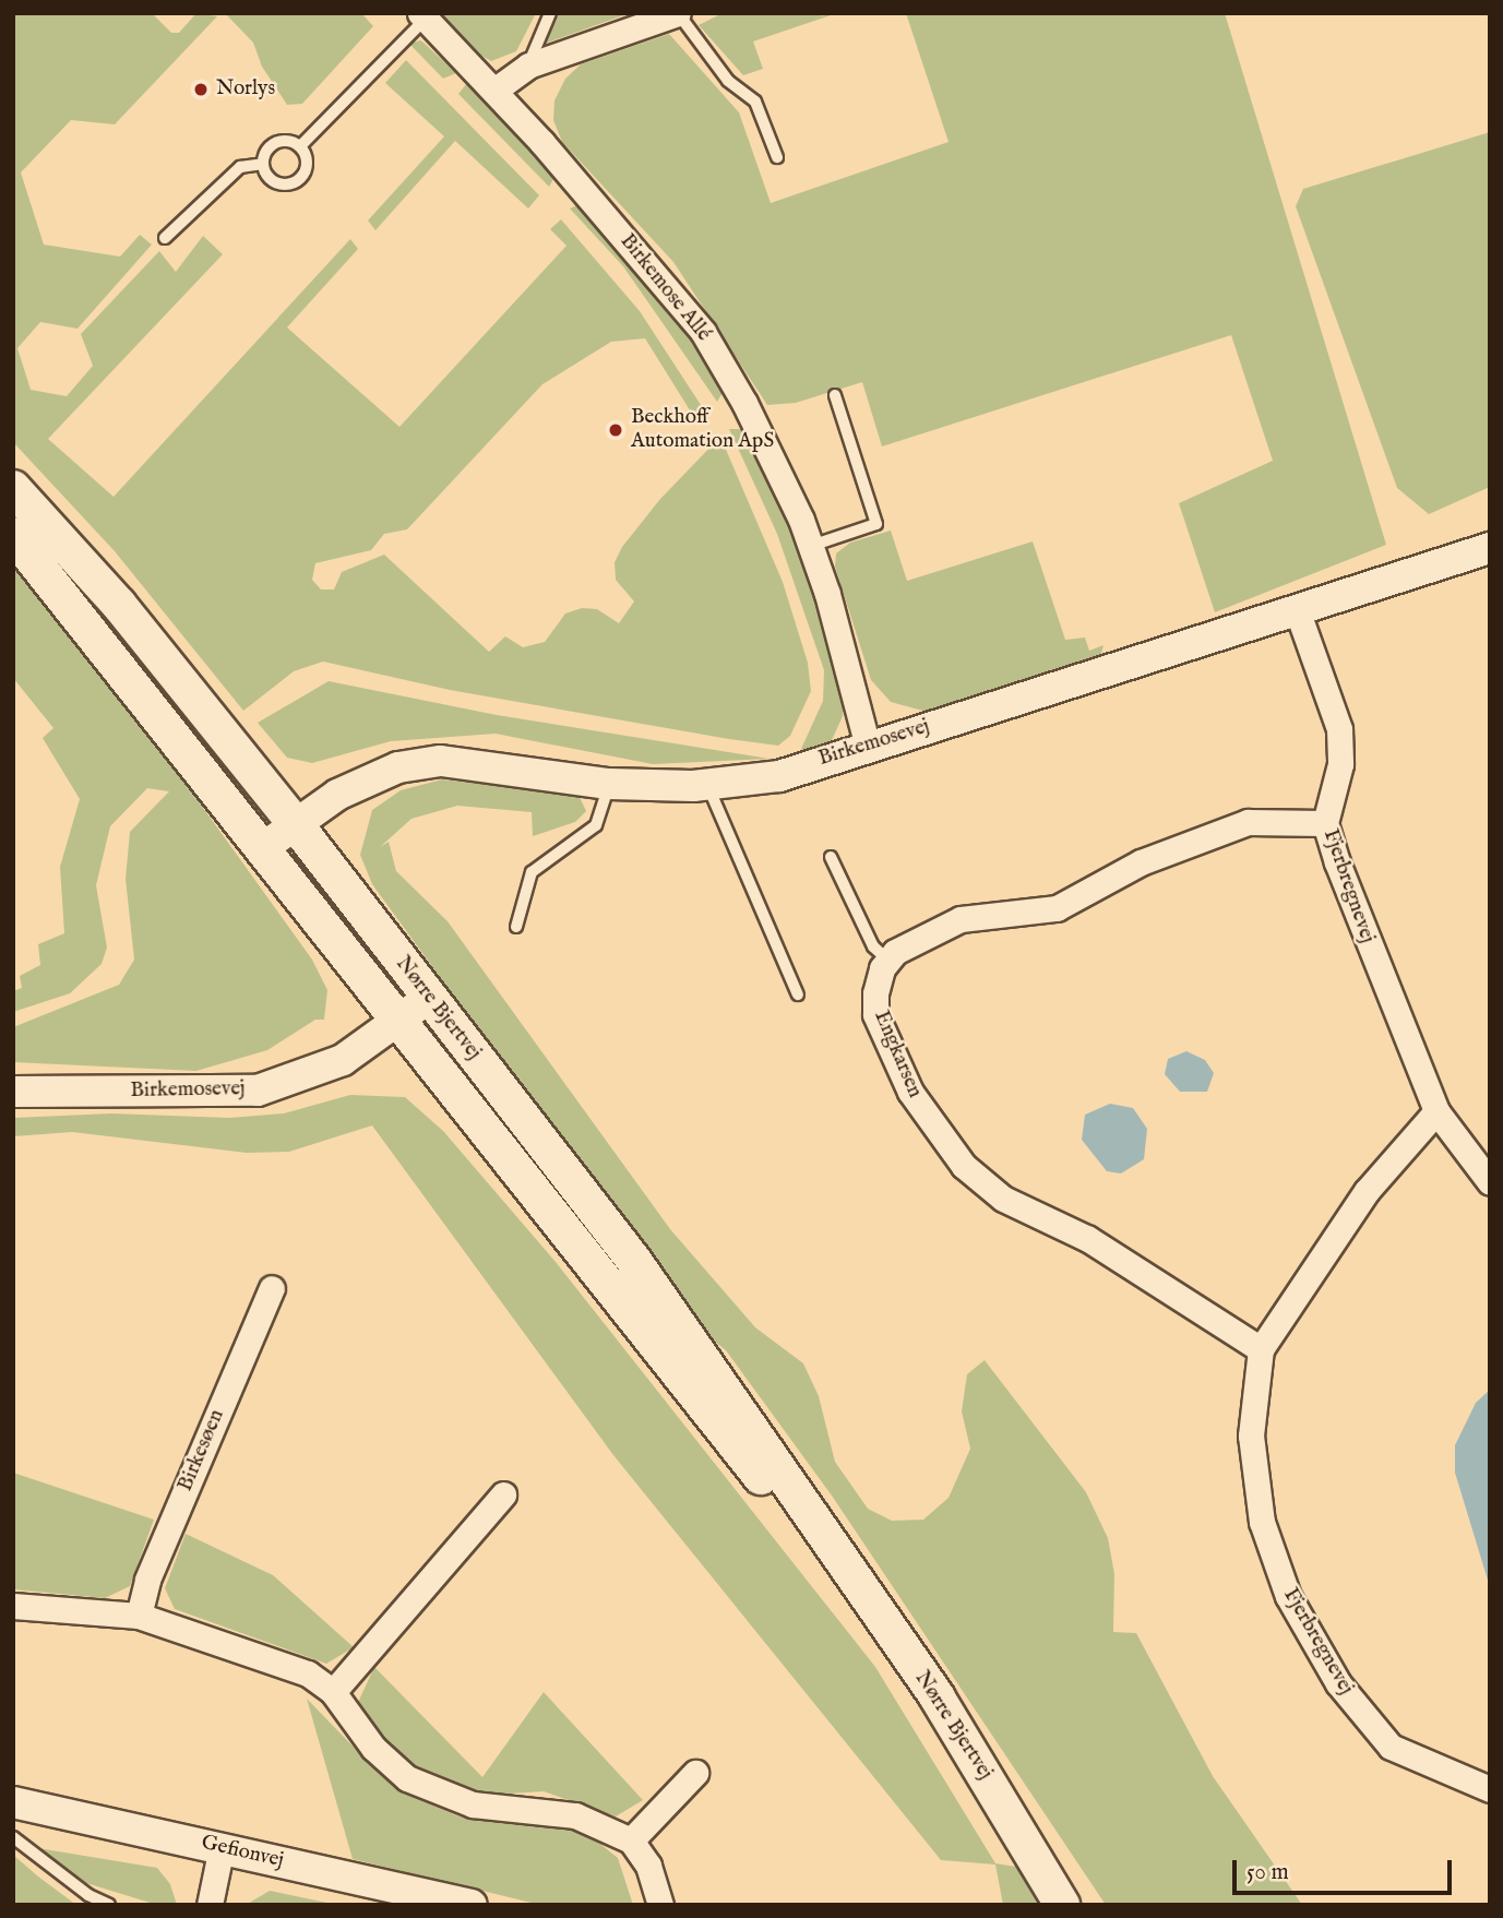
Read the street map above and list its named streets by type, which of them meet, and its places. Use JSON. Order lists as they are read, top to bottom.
{
  "streets": {
    "main road": ["Nørre Bjertvej"],
    "street": [
      "Birkemose Allé",
      "Birkemosevej",
      "Fjerbregnevej",
      "Engkarsen",
      "Birkesøen",
      "Gefionvej"
    ]
  },
  "crossings": [
    ["Birkemose Allé", "Birkemosevej"],
    ["Birkemosevej", "Fjerbregnevej"],
    ["Birkemosevej", "Nørre Bjertvej"],
    ["Fjerbregnevej", "Engkarsen"]
  ],
  "places": ["Norlys", "Beckhoff Automation ApS"],
  "scale_bar": "50 m"
}
